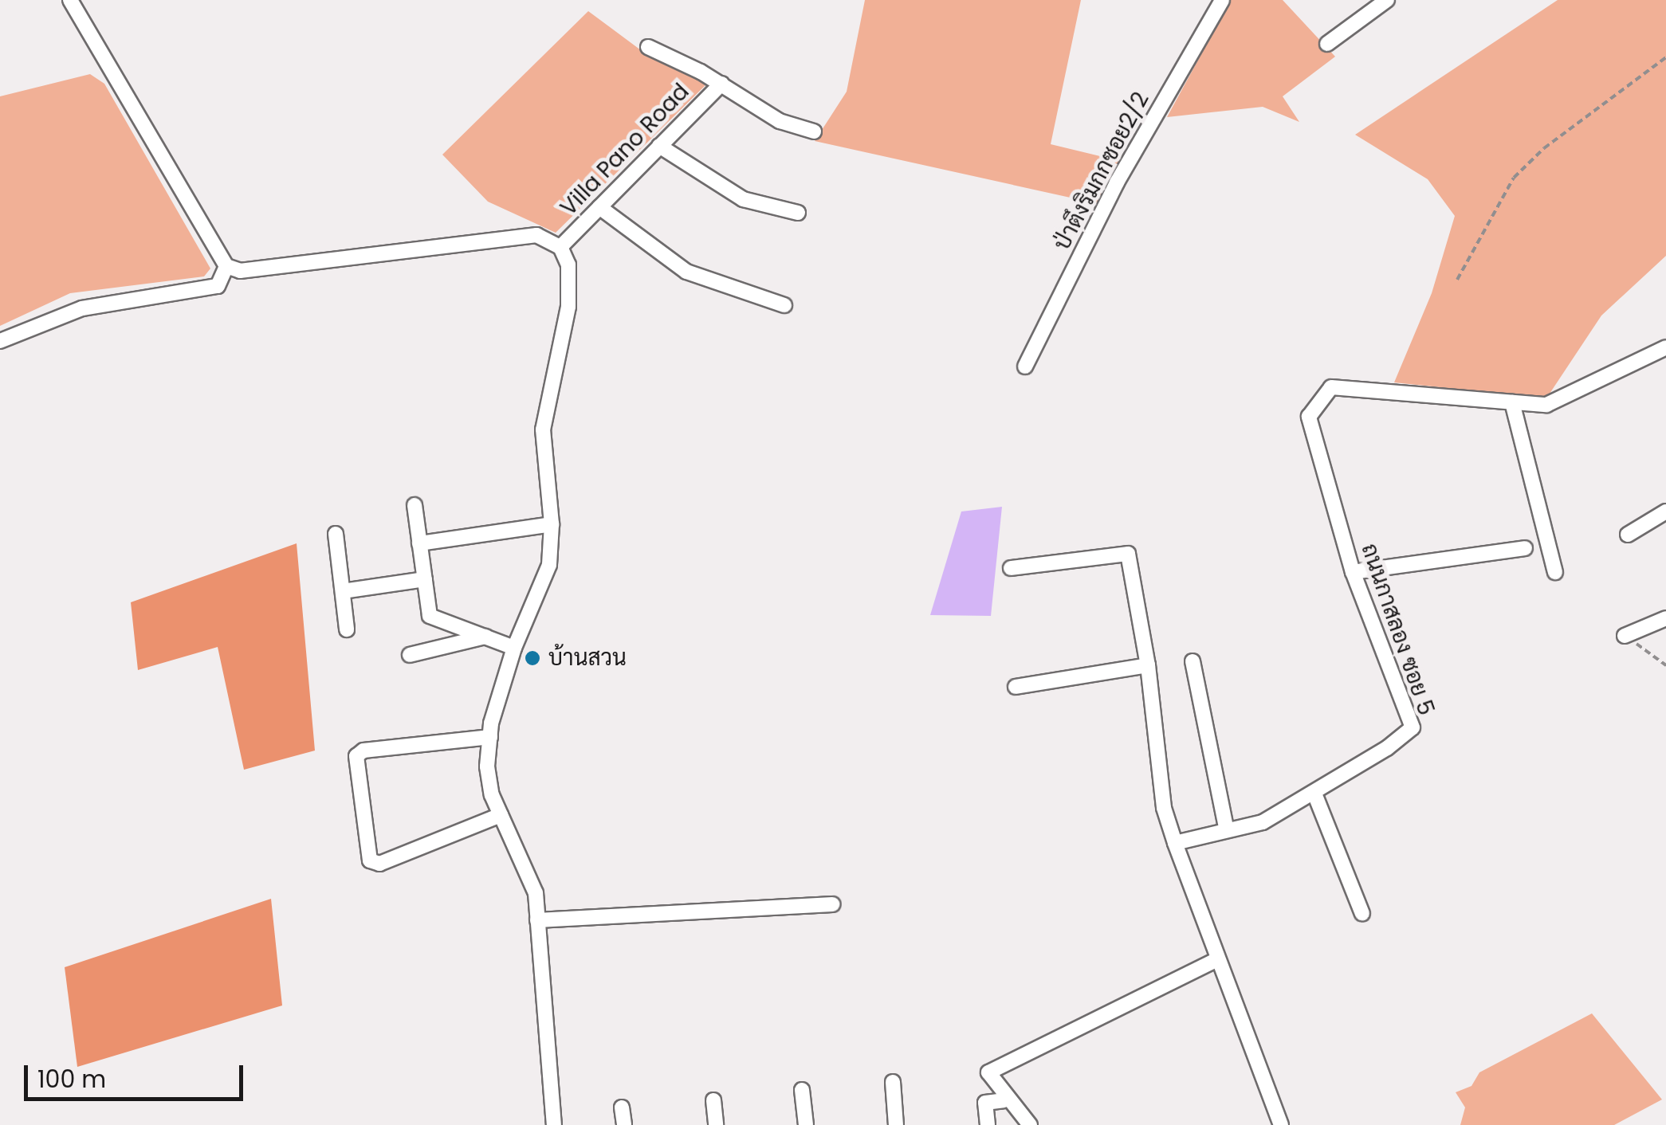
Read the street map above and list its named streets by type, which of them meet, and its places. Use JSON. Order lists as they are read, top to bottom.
{
  "streets": {
    "street": ["Villa Pano Road", "ป่าตึงริมกกซอย2/2", "ถนนกาสลอง ซอย 5"]
  },
  "places": ["บ้านสวน"],
  "scale_bar": "100 m"
}
